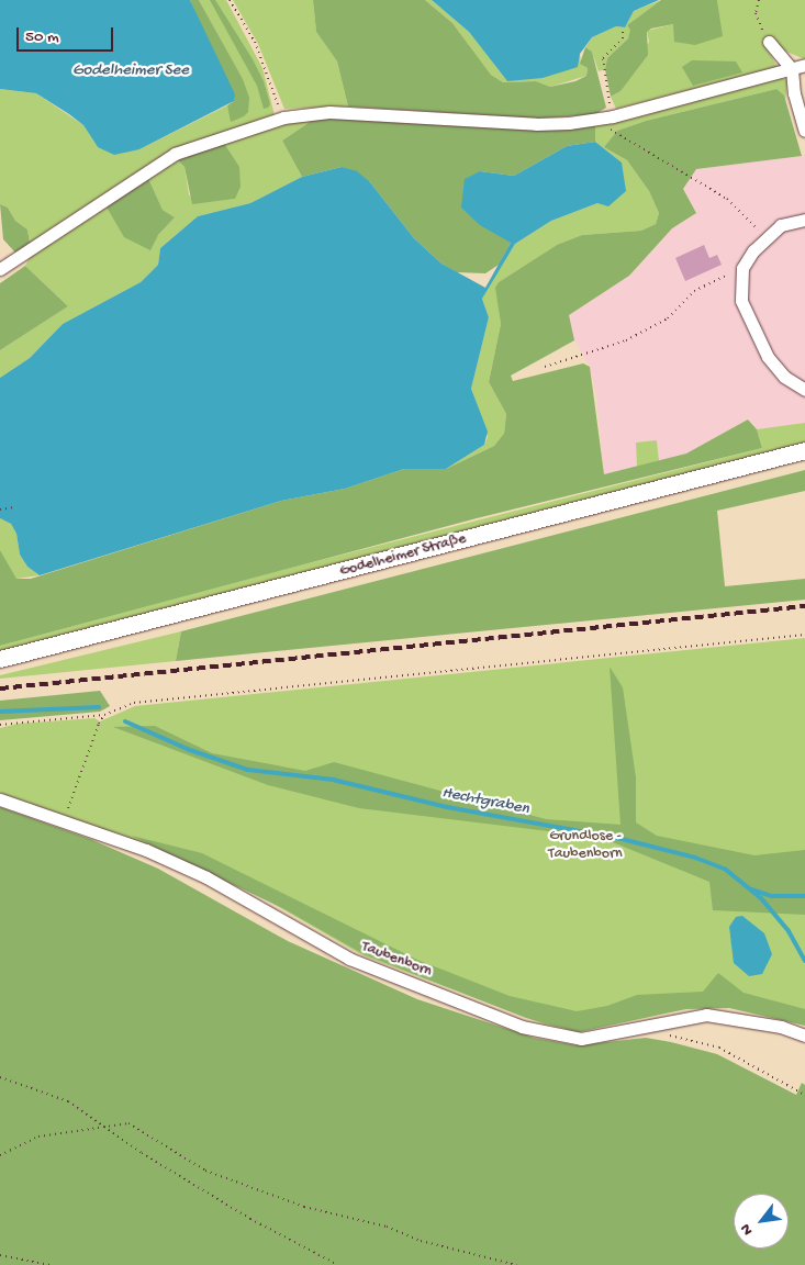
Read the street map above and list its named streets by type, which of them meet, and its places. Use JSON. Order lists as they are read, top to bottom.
{
  "streets": {
    "main road": ["Godelheimer Straße"],
    "lane": ["Taubenborn"]
  },
  "water": ["Godelheimer See", "Hechtgraben"],
  "parks": ["Grundlose - Taubenborn"],
  "scale_bar": "50 m",
  "north": "bottom left"
}
